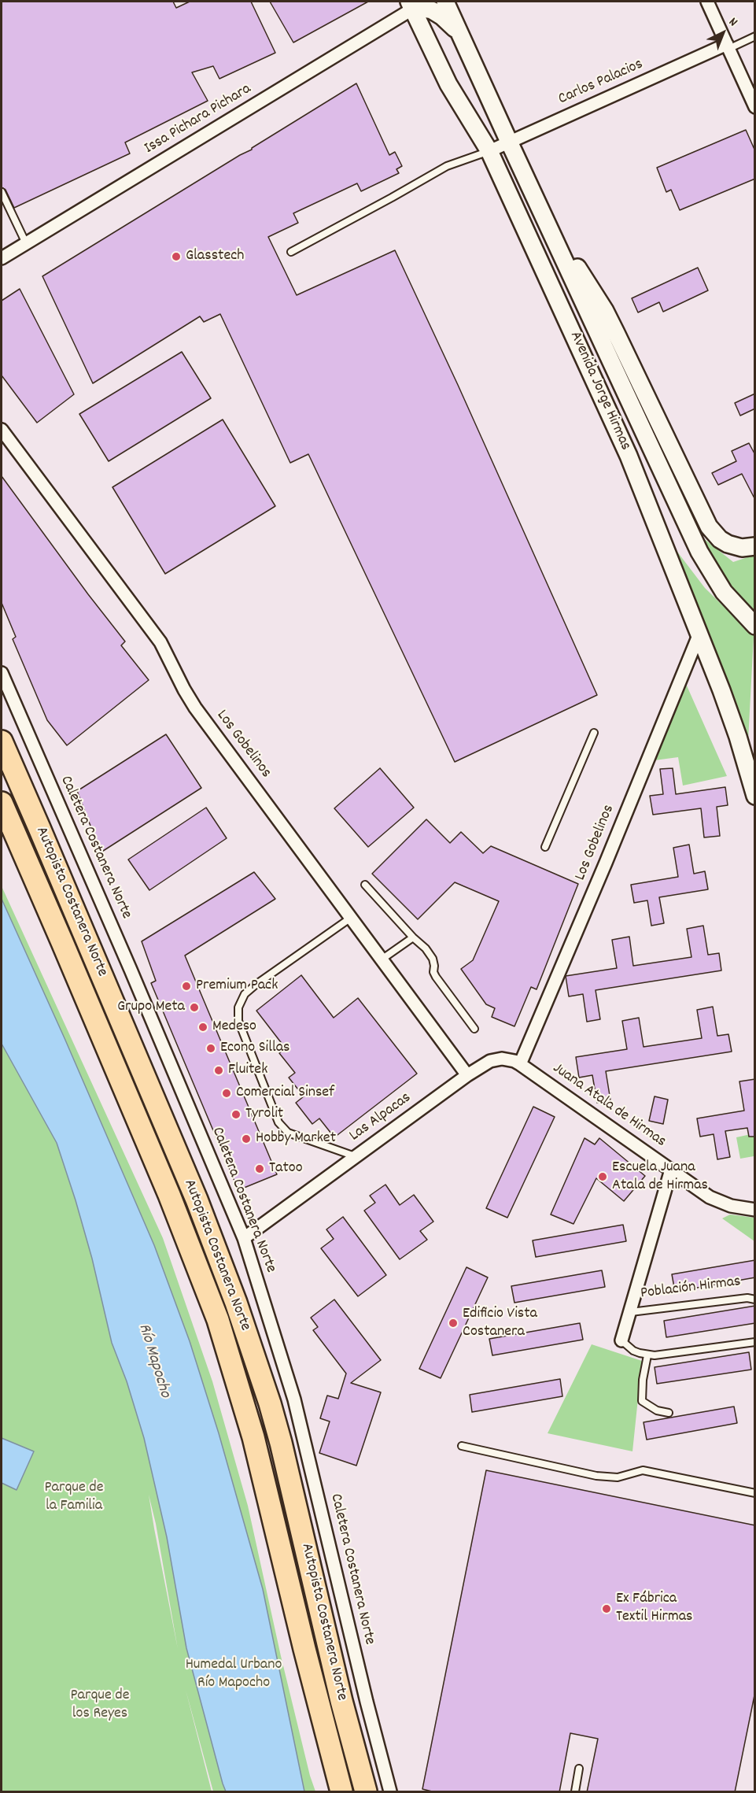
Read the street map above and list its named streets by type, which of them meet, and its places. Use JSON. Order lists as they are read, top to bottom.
{
  "streets": {
    "highway": ["Autopista Costanera Norte"],
    "street": [
      "Carlos Palacios",
      "Issa Pichara Pichara",
      "Avenida Jorge Hirmas",
      "Los Gobelinos",
      "Caletera Costanera Norte",
      "Juana Atala de Hirmas",
      "Las Alpacas",
      "Población Hirmas"
    ]
  },
  "crossings": [
    ["Carlos Palacios", "Avenida Jorge Hirmas"],
    ["Issa Pichara Pichara", "Avenida Jorge Hirmas"],
    ["Avenida Jorge Hirmas", "Los Gobelinos"],
    ["Los Gobelinos", "Juana Atala de Hirmas"],
    ["Los Gobelinos", "Las Alpacas"],
    ["Caletera Costanera Norte", "Las Alpacas"],
    ["Juana Atala de Hirmas", "Las Alpacas"],
    ["Juana Atala de Hirmas", "Población Hirmas"]
  ],
  "water": ["Río Mapocho"],
  "parks": ["Parque de la Familia", "Humedal Urbano Río Mapocho", "Parque de los Reyes"],
  "places": [
    "Glasstech",
    "Premium Pack",
    "Grupo Meta",
    "Medeso",
    "Econo Sillas",
    "Fluitek",
    "Comercial Sinsef",
    "Tyrolit",
    "Hobby Market",
    "Tatoo",
    "Escuela Juana Atala de Hirmas",
    "Edificio Vista Costanera",
    "Ex Fábrica Textil Hirmas"
  ],
  "north": "top right"
}
